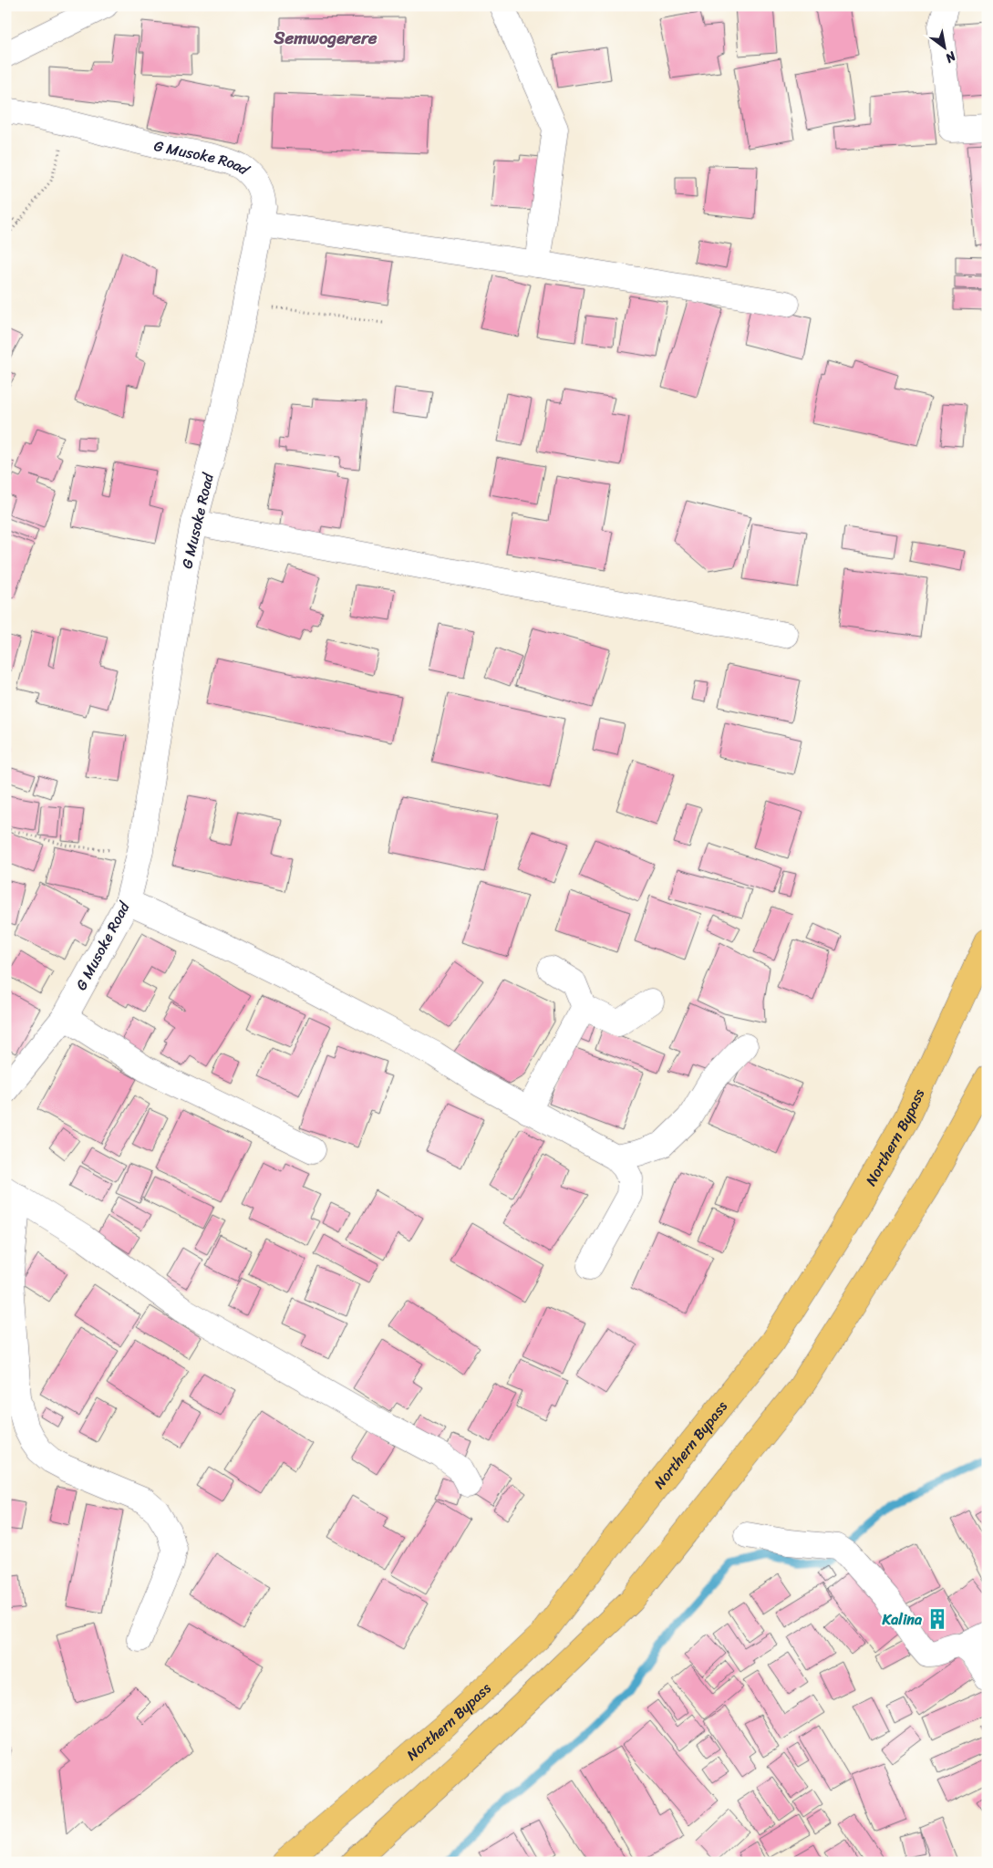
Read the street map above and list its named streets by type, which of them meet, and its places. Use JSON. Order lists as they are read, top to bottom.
{
  "streets": {
    "highway": ["Northern Bypass"],
    "street": ["G Musoke Road"]
  },
  "districts": ["Semwogerere"],
  "places": {
    "building": ["Kalina"]
  },
  "north": "bottom right"
}
